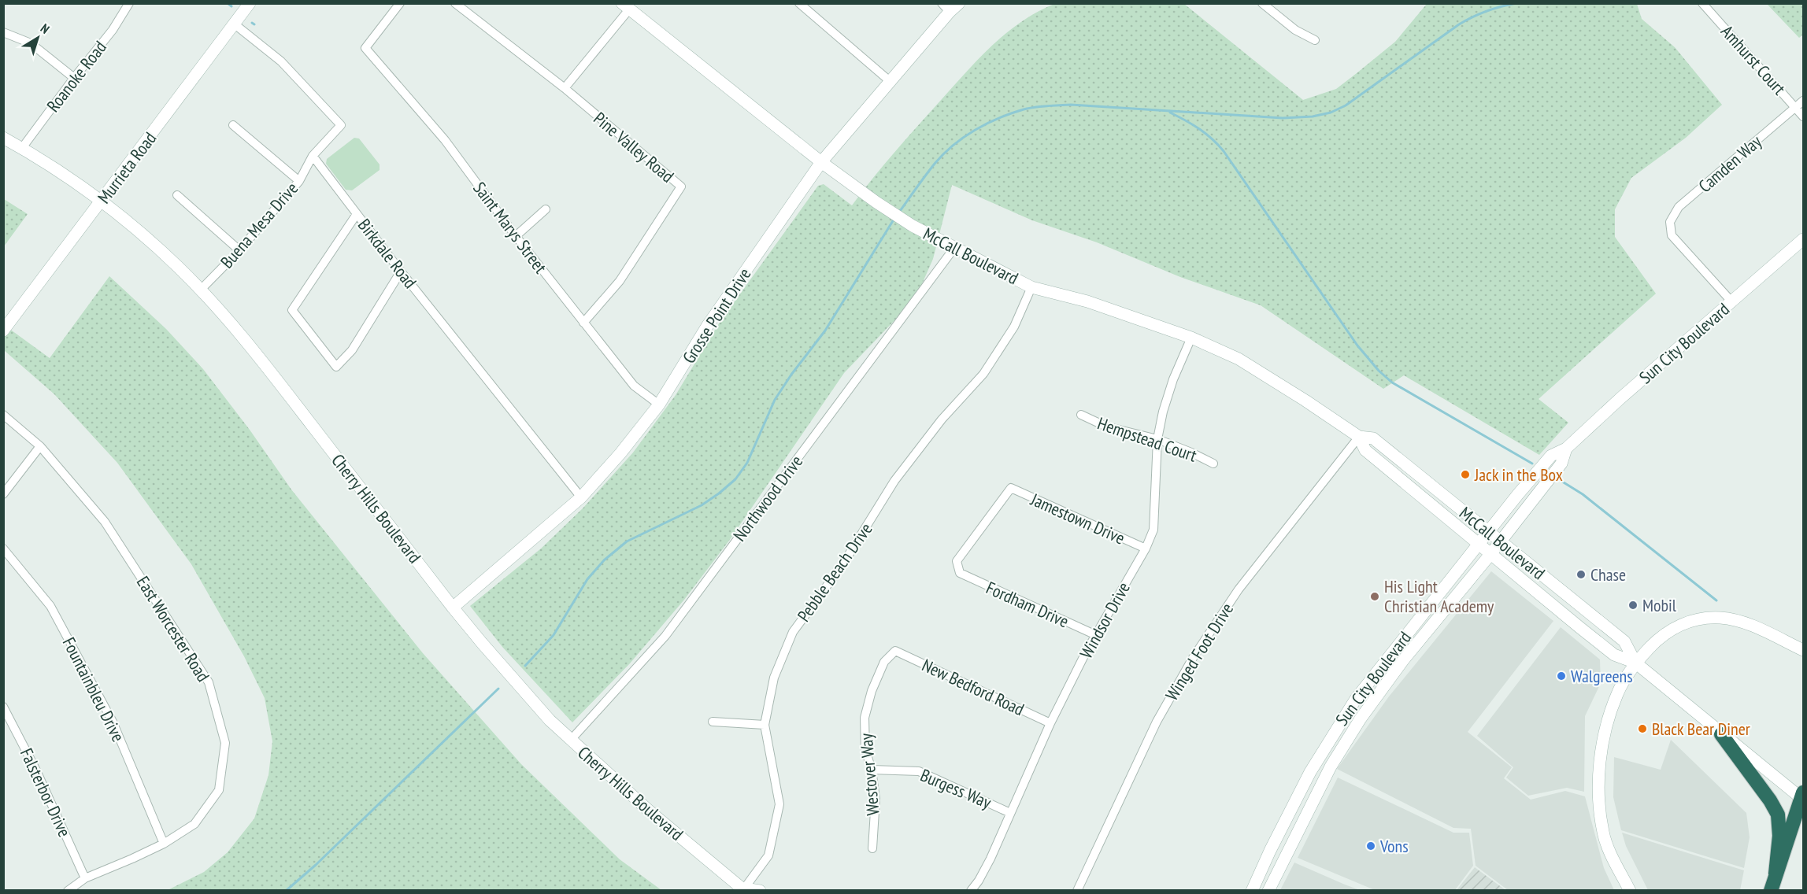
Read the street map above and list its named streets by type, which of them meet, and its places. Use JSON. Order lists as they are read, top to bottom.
{
  "streets": {
    "street": [
      "Amhurst Court",
      "Roanoke Road",
      "Pine Valley Road",
      "Camden Way",
      "Murrieta Road",
      "Buena Mesa Drive",
      "Saint Marys Street",
      "Birkdale Road",
      "McCall Boulevard",
      "Grosse Point Drive",
      "Sun City Boulevard",
      "Hempstead Court",
      "Northwood Drive",
      "Cherry Hills Boulevard",
      "Jamestown Drive",
      "Pebble Beach Drive",
      "Fordham Drive",
      "Windsor Drive",
      "East Worcester Road",
      "Winged Foot Drive",
      "New Bedford Road",
      "Fountainbleu Drive",
      "Westover Way",
      "Burgess Way",
      "Falsterbor Drive"
    ]
  },
  "crossings": [
    ["Amhurst Court", "Camden Way"],
    ["Roanoke Road", "Cherry Hills Boulevard"],
    ["Pine Valley Road", "Saint Marys Street"],
    ["Camden Way", "Sun City Boulevard"],
    ["Murrieta Road", "Cherry Hills Boulevard"],
    ["Buena Mesa Drive", "Birkdale Road"],
    ["Buena Mesa Drive", "Cherry Hills Boulevard"],
    ["Saint Marys Street", "Grosse Point Drive"],
    ["Birkdale Road", "Grosse Point Drive"],
    ["McCall Boulevard", "Grosse Point Drive"],
    ["McCall Boulevard", "Sun City Boulevard"],
    ["McCall Boulevard", "Northwood Drive"],
    ["McCall Boulevard", "Pebble Beach Drive"],
    ["McCall Boulevard", "Windsor Drive"],
    ["McCall Boulevard", "Winged Foot Drive"],
    ["Grosse Point Drive", "Cherry Hills Boulevard"],
    ["Hempstead Court", "Windsor Drive"],
    ["Northwood Drive", "Cherry Hills Boulevard"],
    ["Cherry Hills Boulevard", "Pebble Beach Drive"],
    ["Jamestown Drive", "Fordham Drive"],
    ["Jamestown Drive", "Windsor Drive"],
    ["Fordham Drive", "Windsor Drive"],
    ["Windsor Drive", "New Bedford Road"],
    ["Windsor Drive", "Burgess Way"],
    ["East Worcester Road", "Fountainbleu Drive"],
    ["East Worcester Road", "Falsterbor Drive"],
    ["New Bedford Road", "Westover Way"],
    ["Westover Way", "Burgess Way"]
  ],
  "places": [
    "Jack in the Box",
    "Chase",
    "His Light Christian Academy",
    "Mobil",
    "Walgreens",
    "Black Bear Diner",
    "Vons"
  ],
  "north": "top right"
}
